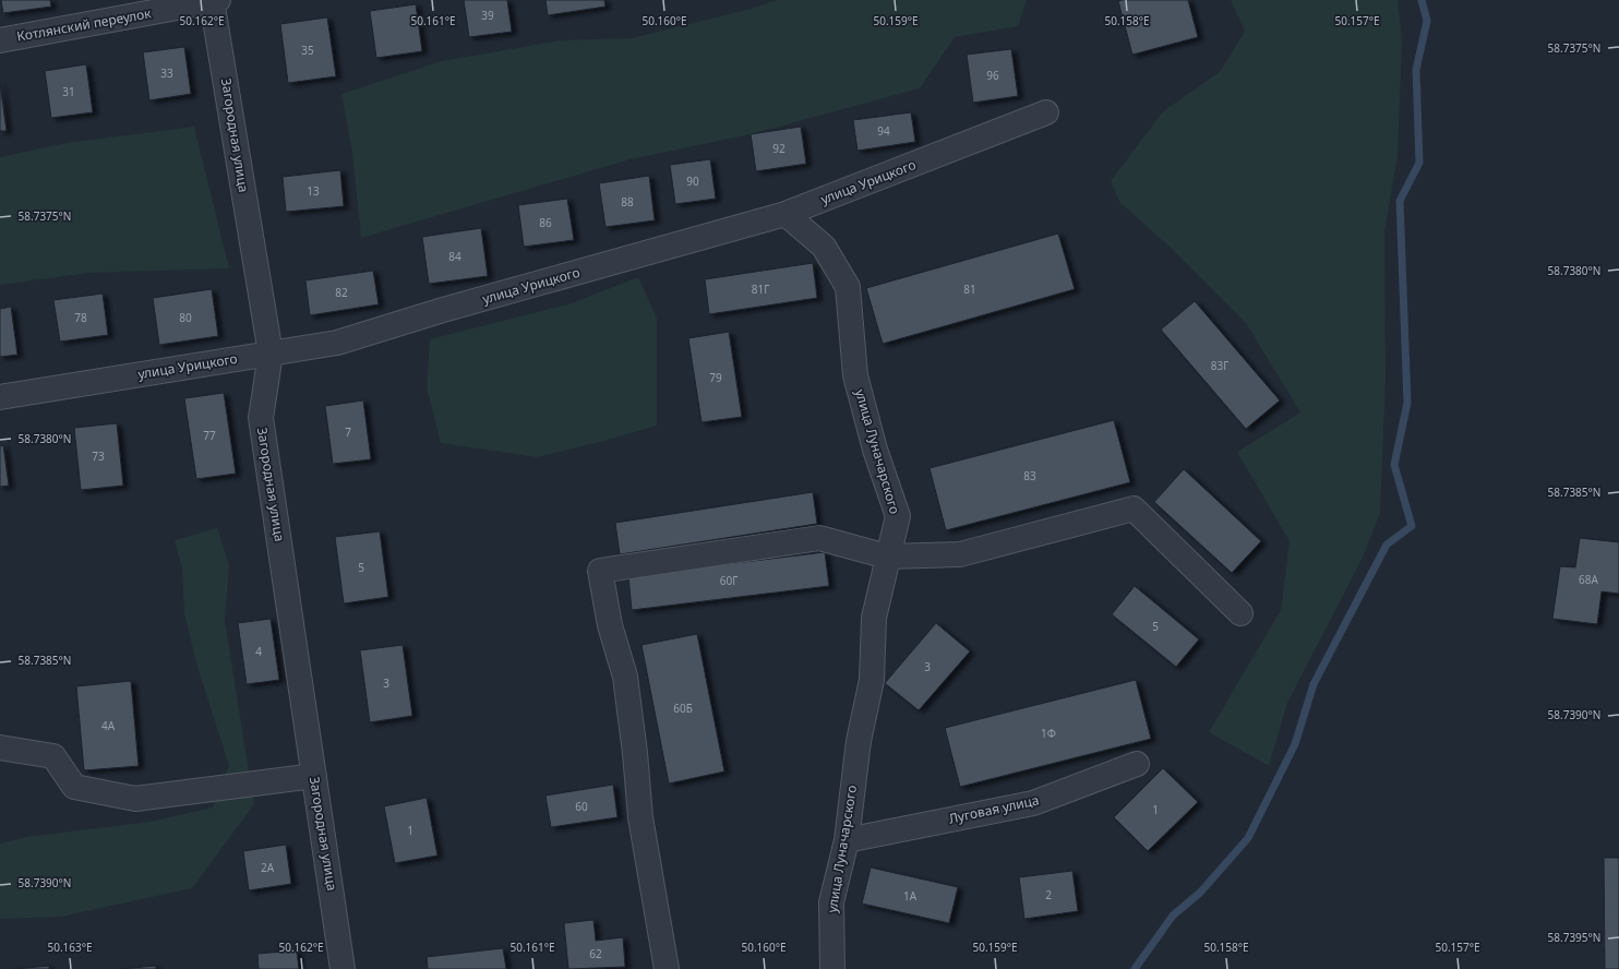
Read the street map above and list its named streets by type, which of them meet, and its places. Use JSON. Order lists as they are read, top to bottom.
{
  "streets": {
    "street": [
      "Котлянский переулок",
      "Загородная улица",
      "улица Урицкого",
      "улица Луначарского",
      "Луговая улица"
    ]
  },
  "crossings": [
    ["Котлянский переулок", "Загородная улица"],
    ["Загородная улица", "улица Урицкого"],
    ["улица Урицкого", "улица Луначарского"],
    ["улица Луначарского", "Луговая улица"]
  ],
  "house_numbers": [
    "39",
    "35",
    "33",
    "96",
    "31",
    "94",
    "92",
    "90",
    "13",
    "88",
    "86",
    "84",
    "81Г",
    "81",
    "82",
    "78",
    "80",
    "83Г",
    "79",
    "7",
    "77",
    "73",
    "83",
    "5",
    "68А",
    "60Г",
    "5",
    "4",
    "3",
    "3",
    "60Б",
    "4А",
    "1Ф",
    "60",
    "1",
    "1",
    "2А",
    "2",
    "1А",
    "62"
  ],
  "coordinates": [
    "50.162°E",
    "50.161°E",
    "50.160°E",
    "50.159°E",
    "50.158°E",
    "50.157°E",
    "58.7375°N",
    "58.7380°N",
    "58.7385°N",
    "58.7390°N",
    "58.7395°N",
    "50.163°E"
  ]
}
